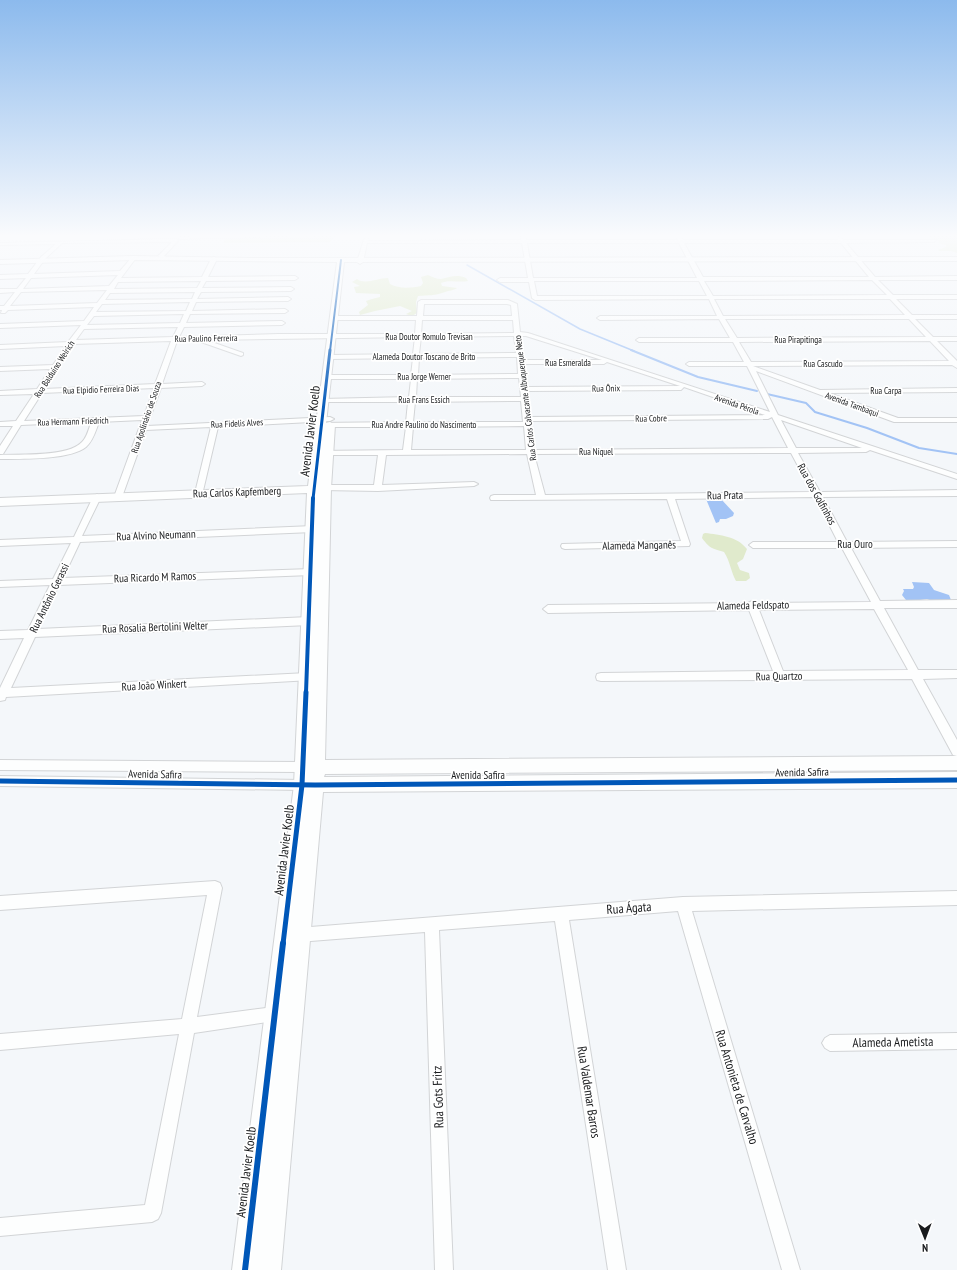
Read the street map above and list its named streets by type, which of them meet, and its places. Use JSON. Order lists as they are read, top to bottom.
{
  "streets": {
    "street": [
      "Rua Doutor Romulo Trevisan",
      "Rua Paulino Ferreira",
      "Rua Pirapitinga",
      "Alameda Doutor Toscano de Brito",
      "Rua Esmeralda",
      "Rua Cascudo",
      "Rua Balduino Weirich",
      "Rua Jorge Werner",
      "Rua Ônix",
      "Rua Elpidio Ferreira Dias",
      "Rua Carpa",
      "Rua Carlos Calvacante Albuquerque Neto",
      "Rua Frans Essich",
      "Avenida Pérola",
      "Avenida Tambaqui",
      "Rua Apolinário de Souza",
      "Rua Cobre",
      "Rua Hermann Friedrich",
      "Rua Fidelis Alves",
      "Rua Andre Paulino do Nascimento",
      "Avenida Javier Koelb",
      "Rua Níquel",
      "Rua Carlos Kapfemberg",
      "Rua dos Golfinhos",
      "Rua Prata",
      "Rua Alvino Neumann",
      "Rua Ouro",
      "Alameda Manganês",
      "Rua Ricardo M Ramos",
      "Rua Antônio Gerassi",
      "Alameda Feldspato",
      "Rua Rosalia Bertolini Welter",
      "Rua Quartzo",
      "Rua João Winkert",
      "Avenida Safira",
      "Rua Ágata",
      "Alameda Ametista",
      "Rua Antonieta de Carvalho",
      "Rua Valdemar Barros",
      "Rua Gots Fritz"
    ]
  },
  "crossings": [
    ["Rua Doutor Romulo Trevisan", "Rua Paulino Ferreira"],
    ["Rua Doutor Romulo Trevisan", "Rua Carlos Calvacante Albuquerque Neto"],
    ["Rua Doutor Romulo Trevisan", "Avenida Pérola"],
    ["Rua Doutor Romulo Trevisan", "Avenida Javier Koelb"],
    ["Rua Paulino Ferreira", "Rua Balduino Weirich"],
    ["Rua Paulino Ferreira", "Rua Apolinário de Souza"],
    ["Rua Paulino Ferreira", "Avenida Javier Koelb"],
    ["Rua Pirapitinga", "Rua dos Golfinhos"],
    ["Alameda Doutor Toscano de Brito", "Rua Esmeralda"],
    ["Alameda Doutor Toscano de Brito", "Rua Carlos Calvacante Albuquerque Neto"],
    ["Alameda Doutor Toscano de Brito", "Avenida Javier Koelb"],
    ["Rua Esmeralda", "Rua Carlos Calvacante Albuquerque Neto"],
    ["Rua Esmeralda", "Avenida Pérola"],
    ["Rua Cascudo", "Avenida Tambaqui"],
    ["Rua Cascudo", "Rua dos Golfinhos"],
    ["Rua Balduino Weirich", "Rua Elpidio Ferreira Dias"],
    ["Rua Balduino Weirich", "Rua Hermann Friedrich"],
    ["Rua Jorge Werner", "Rua Carlos Calvacante Albuquerque Neto"],
    ["Rua Jorge Werner", "Avenida Javier Koelb"],
    ["Rua Ônix", "Rua Carlos Calvacante Albuquerque Neto"],
    ["Rua Ônix", "Avenida Pérola"],
    ["Rua Elpidio Ferreira Dias", "Rua Apolinário de Souza"],
    ["Rua Carpa", "Avenida Tambaqui"],
    ["Rua Carlos Calvacante Albuquerque Neto", "Rua Frans Essich"],
    ["Rua Carlos Calvacante Albuquerque Neto", "Avenida Pérola"],
    ["Rua Carlos Calvacante Albuquerque Neto", "Rua Cobre"],
    ["Rua Carlos Calvacante Albuquerque Neto", "Rua Andre Paulino do Nascimento"],
    ["Rua Carlos Calvacante Albuquerque Neto", "Rua Níquel"],
    ["Rua Carlos Calvacante Albuquerque Neto", "Rua Prata"],
    ["Rua Frans Essich", "Avenida Javier Koelb"],
    ["Avenida Pérola", "Rua Cobre"],
    ["Avenida Pérola", "Rua Níquel"],
    ["Avenida Pérola", "Rua dos Golfinhos"],
    ["Avenida Tambaqui", "Rua dos Golfinhos"],
    ["Rua Apolinário de Souza", "Rua Hermann Friedrich"],
    ["Rua Apolinário de Souza", "Rua Fidelis Alves"],
    ["Rua Apolinário de Souza", "Rua Carlos Kapfemberg"],
    ["Rua Cobre", "Rua Andre Paulino do Nascimento"],
    ["Rua Cobre", "Rua dos Golfinhos"],
    ["Rua Fidelis Alves", "Rua Andre Paulino do Nascimento"],
    ["Rua Fidelis Alves", "Avenida Javier Koelb"],
    ["Rua Andre Paulino do Nascimento", "Avenida Javier Koelb"],
    ["Avenida Javier Koelb", "Rua Níquel"],
    ["Avenida Javier Koelb", "Rua Carlos Kapfemberg"],
    ["Avenida Javier Koelb", "Rua Alvino Neumann"],
    ["Avenida Javier Koelb", "Rua Ricardo M Ramos"],
    ["Avenida Javier Koelb", "Rua Rosalia Bertolini Welter"],
    ["Avenida Javier Koelb", "Rua João Winkert"],
    ["Avenida Javier Koelb", "Avenida Safira"],
    ["Avenida Javier Koelb", "Rua Ágata"],
    ["Rua Níquel", "Rua dos Golfinhos"],
    ["Rua Carlos Kapfemberg", "Rua Antônio Gerassi"],
    ["Rua dos Golfinhos", "Rua Prata"],
    ["Rua dos Golfinhos", "Rua Ouro"],
    ["Rua dos Golfinhos", "Alameda Feldspato"],
    ["Rua dos Golfinhos", "Rua Quartzo"],
    ["Rua Prata", "Alameda Manganês"],
    ["Rua Alvino Neumann", "Rua Antônio Gerassi"],
    ["Rua Ricardo M Ramos", "Rua Antônio Gerassi"],
    ["Rua Antônio Gerassi", "Rua Rosalia Bertolini Welter"],
    ["Rua Antônio Gerassi", "Rua João Winkert"],
    ["Rua Ágata", "Rua Antonieta de Carvalho"],
    ["Rua Ágata", "Rua Valdemar Barros"],
    ["Rua Ágata", "Rua Gots Fritz"]
  ],
  "north": "bottom"
}
